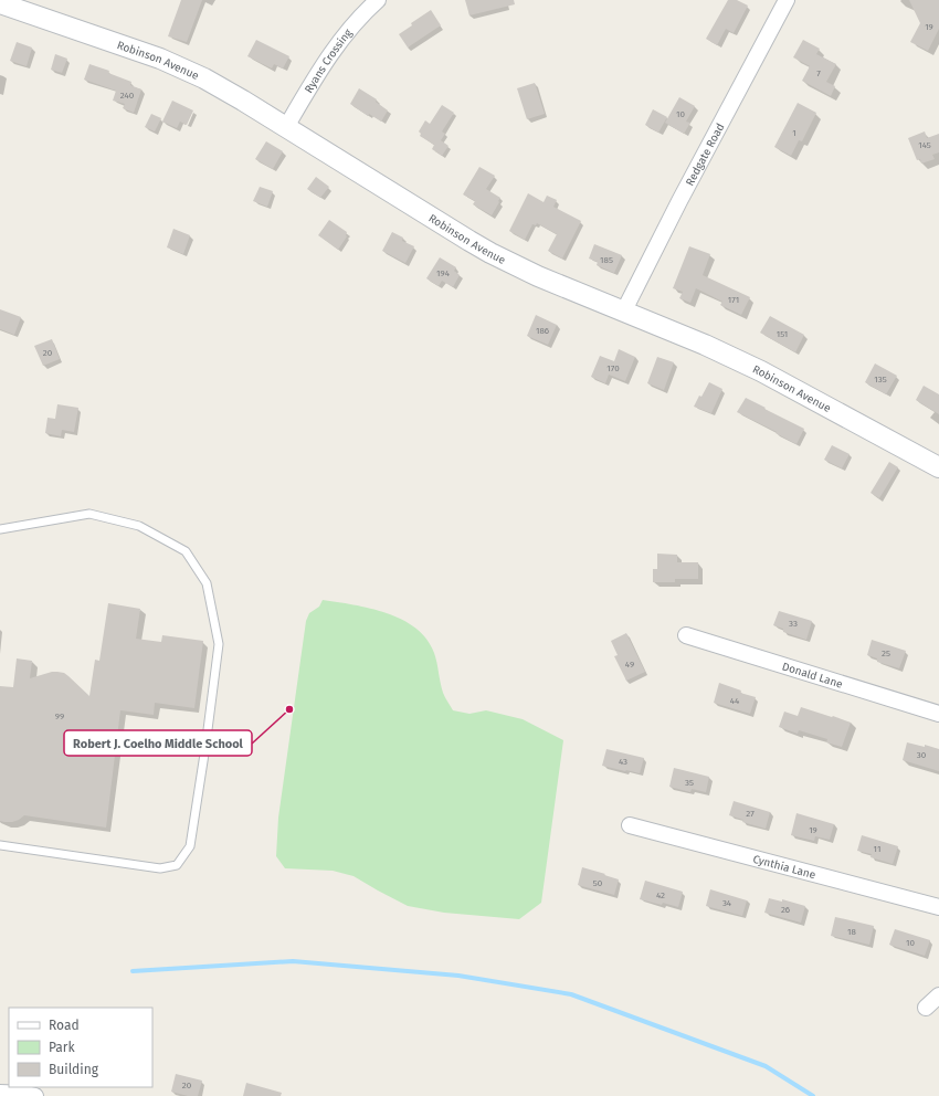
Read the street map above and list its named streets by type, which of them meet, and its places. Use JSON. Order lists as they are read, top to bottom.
{
  "streets": {
    "street": [
      "Robinson Avenue",
      "Ryans Crossing",
      "Redgate Road",
      "Donald Lane",
      "Cynthia Lane"
    ]
  },
  "crossings": [
    ["Robinson Avenue", "Ryans Crossing"],
    ["Robinson Avenue", "Redgate Road"]
  ],
  "places": ["Robert J. Coelho Middle School"],
  "house_numbers": [
    "19",
    "7",
    "240",
    "10",
    "1",
    "145",
    "185",
    "194",
    "171",
    "186",
    "151",
    "20",
    "170",
    "135",
    "33",
    "25",
    "49",
    "44",
    "99",
    "30",
    "43",
    "35",
    "27",
    "19",
    "11",
    "50",
    "42",
    "34",
    "26",
    "18",
    "10",
    "20"
  ],
  "legend": ["Road", "Park", "Building"]
}
